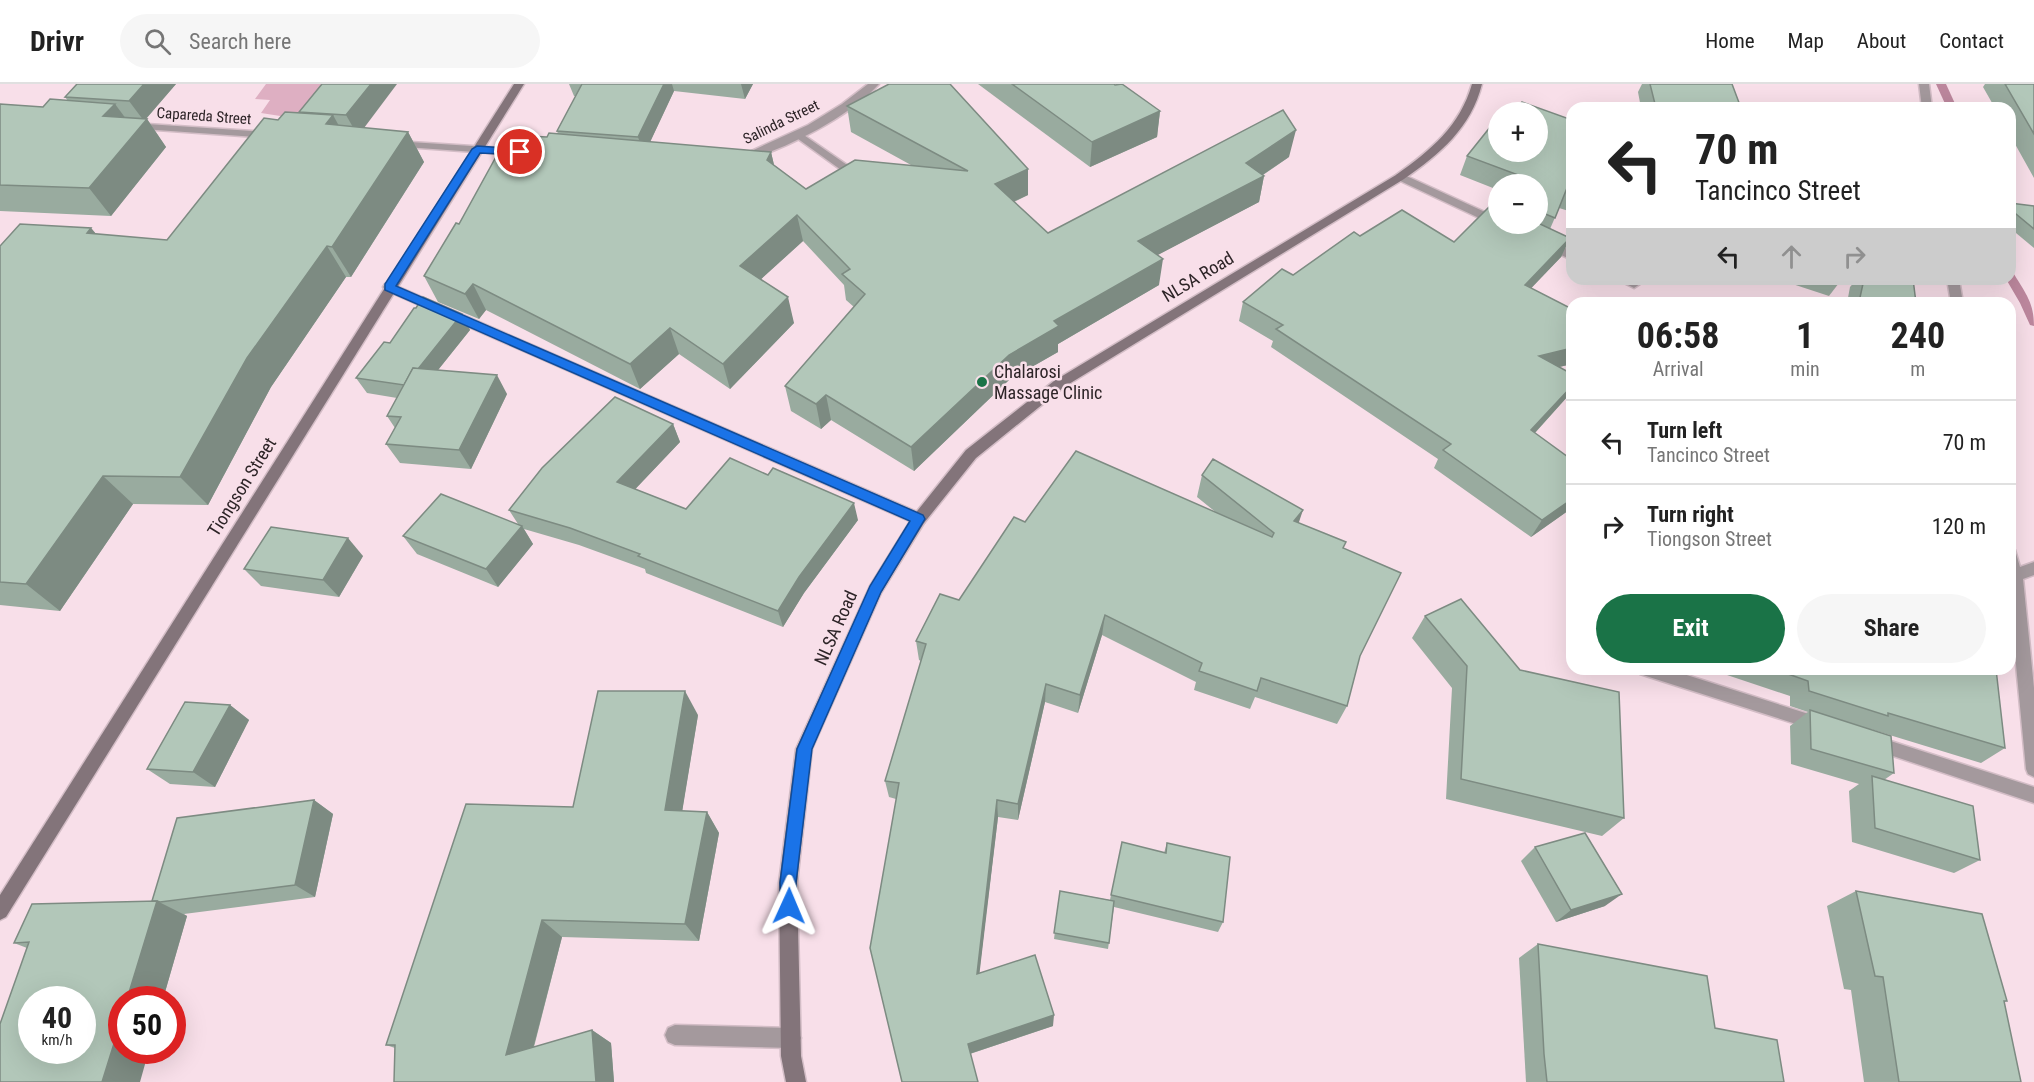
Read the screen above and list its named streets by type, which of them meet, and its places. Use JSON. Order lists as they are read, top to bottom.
{
  "streets": {
    "main road": ["NLSA Road", "Tiongson Street"],
    "street": ["Capareda Street", "Salinda Street"]
  },
  "places": ["Chalarosi Massage Clinic"],
  "page": {
    "header": "Drivr",
    "search": "Search here",
    "nav": [
      "Home",
      "Map",
      "About",
      "Contact"
    ],
    "map_buttons": ["+", "−"],
    "turn": ["70 m", "Tancinco Street"],
    "eta": [
      "06:58",
      "Arrival",
      "1",
      "min",
      "240",
      "m"
    ],
    "list": [
      {
        "name": "Turn left",
        "note": "Tancinco Street",
        "value": "70 m"
      },
      {
        "name": "Turn right",
        "note": "Tiongson Street",
        "value": "120 m"
      }
    ],
    "buttons": ["Exit", "Share"],
    "speed": "40 km/h",
    "limit": "50"
  }
}
